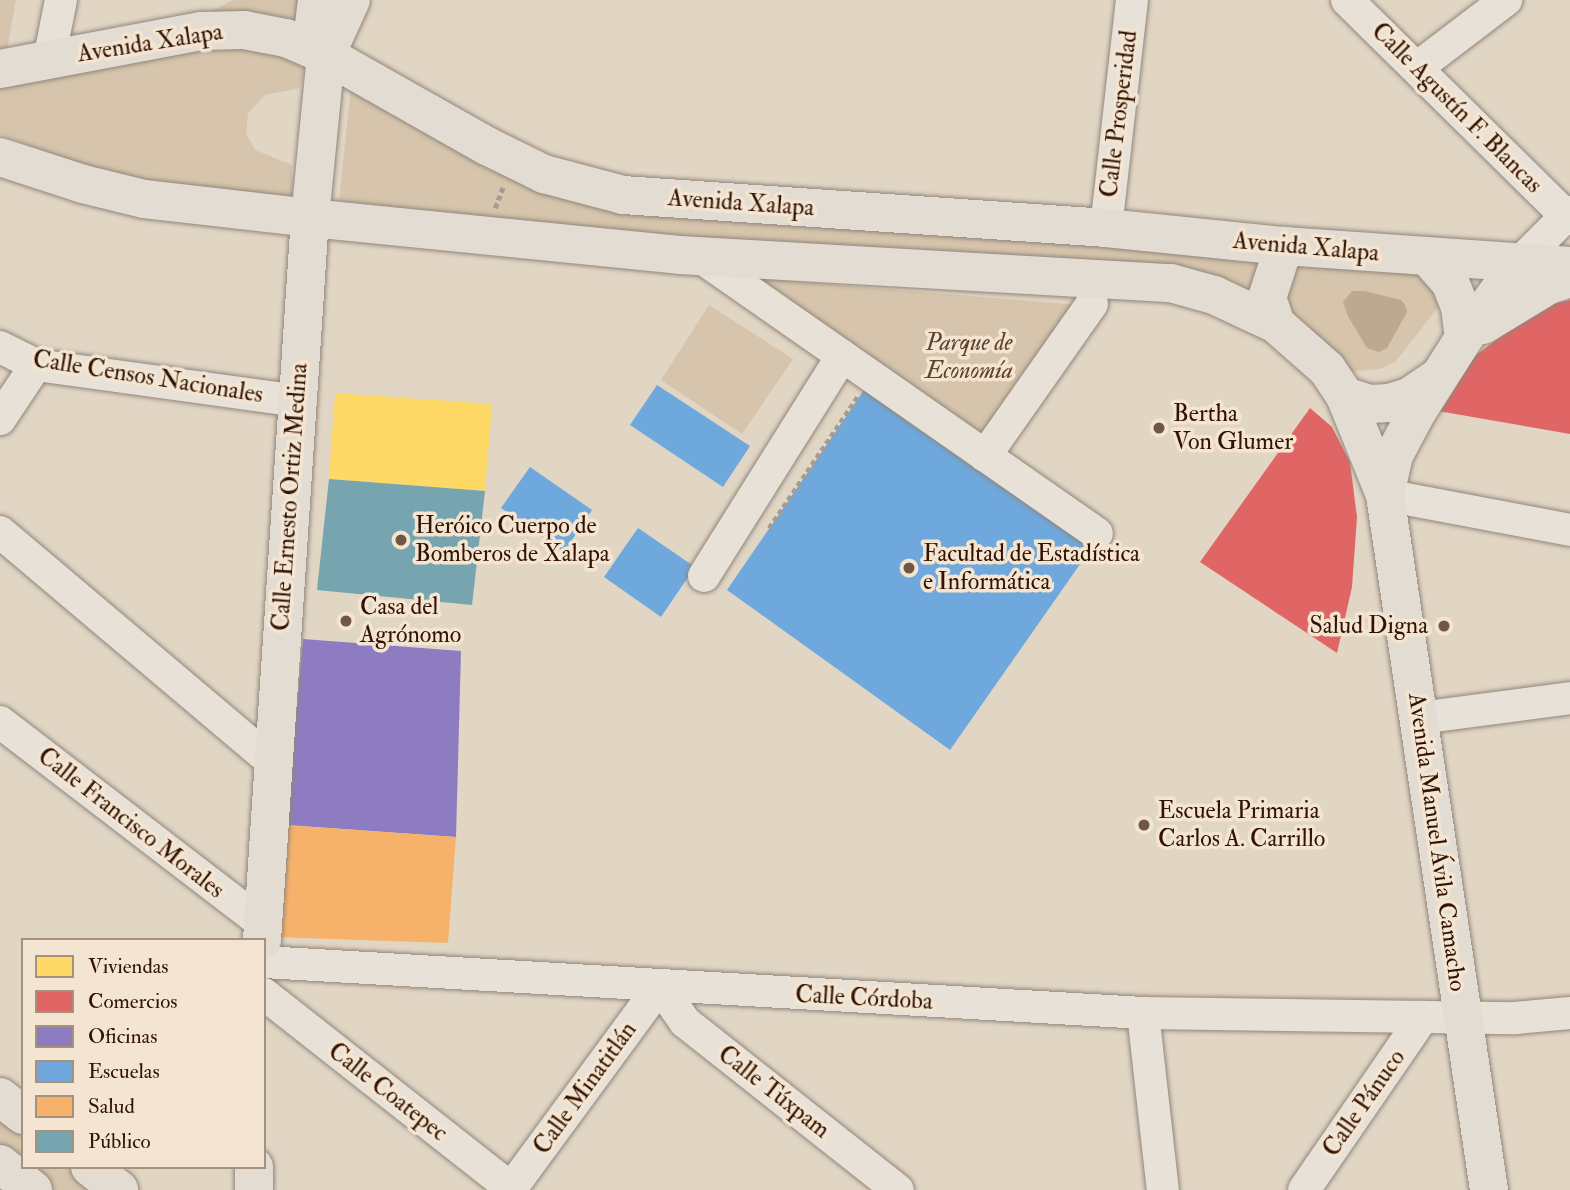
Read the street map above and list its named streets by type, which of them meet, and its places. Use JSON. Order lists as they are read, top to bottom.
{
  "streets": {
    "main road": ["Avenida Xalapa", "Calle Ernesto Ortiz Medina", "Avenida Manuel Ávila Camacho"],
    "street": [
      "Calle Agustín F. Blancas",
      "Calle Prosperidad",
      "Calle Censos Nacionales",
      "Calle Francisco Morales",
      "Calle Córdoba",
      "Calle Minatitlán",
      "Calle Coatepec",
      "Calle Túxpam",
      "Calle Pánuco"
    ]
  },
  "crossings": [
    ["Avenida Xalapa", "Calle Prosperidad"],
    ["Avenida Xalapa", "Calle Ernesto Ortiz Medina"],
    ["Avenida Xalapa", "Avenida Manuel Ávila Camacho"],
    ["Calle Censos Nacionales", "Calle Ernesto Ortiz Medina"],
    ["Calle Ernesto Ortiz Medina", "Calle Francisco Morales"],
    ["Avenida Manuel Ávila Camacho", "Calle Córdoba"],
    ["Calle Córdoba", "Calle Minatitlán"],
    ["Calle Córdoba", "Calle Túxpam"],
    ["Calle Córdoba", "Calle Pánuco"],
    ["Calle Minatitlán", "Calle Coatepec"],
    ["Calle Minatitlán", "Calle Túxpam"]
  ],
  "parks": ["Parque de Economía"],
  "places": [
    "Bertha Von Glumer",
    "Heróico Cuerpo de Bomberos de Xalapa",
    "Facultad de Estadística e Informática",
    "Casa del Agrónomo",
    "Salud Digna",
    "Escuela Primaria Carlos A. Carrillo"
  ],
  "legend": [
    "Viviendas",
    "Comercios",
    "Oficinas",
    "Escuelas",
    "Salud",
    "Público"
  ]
}
